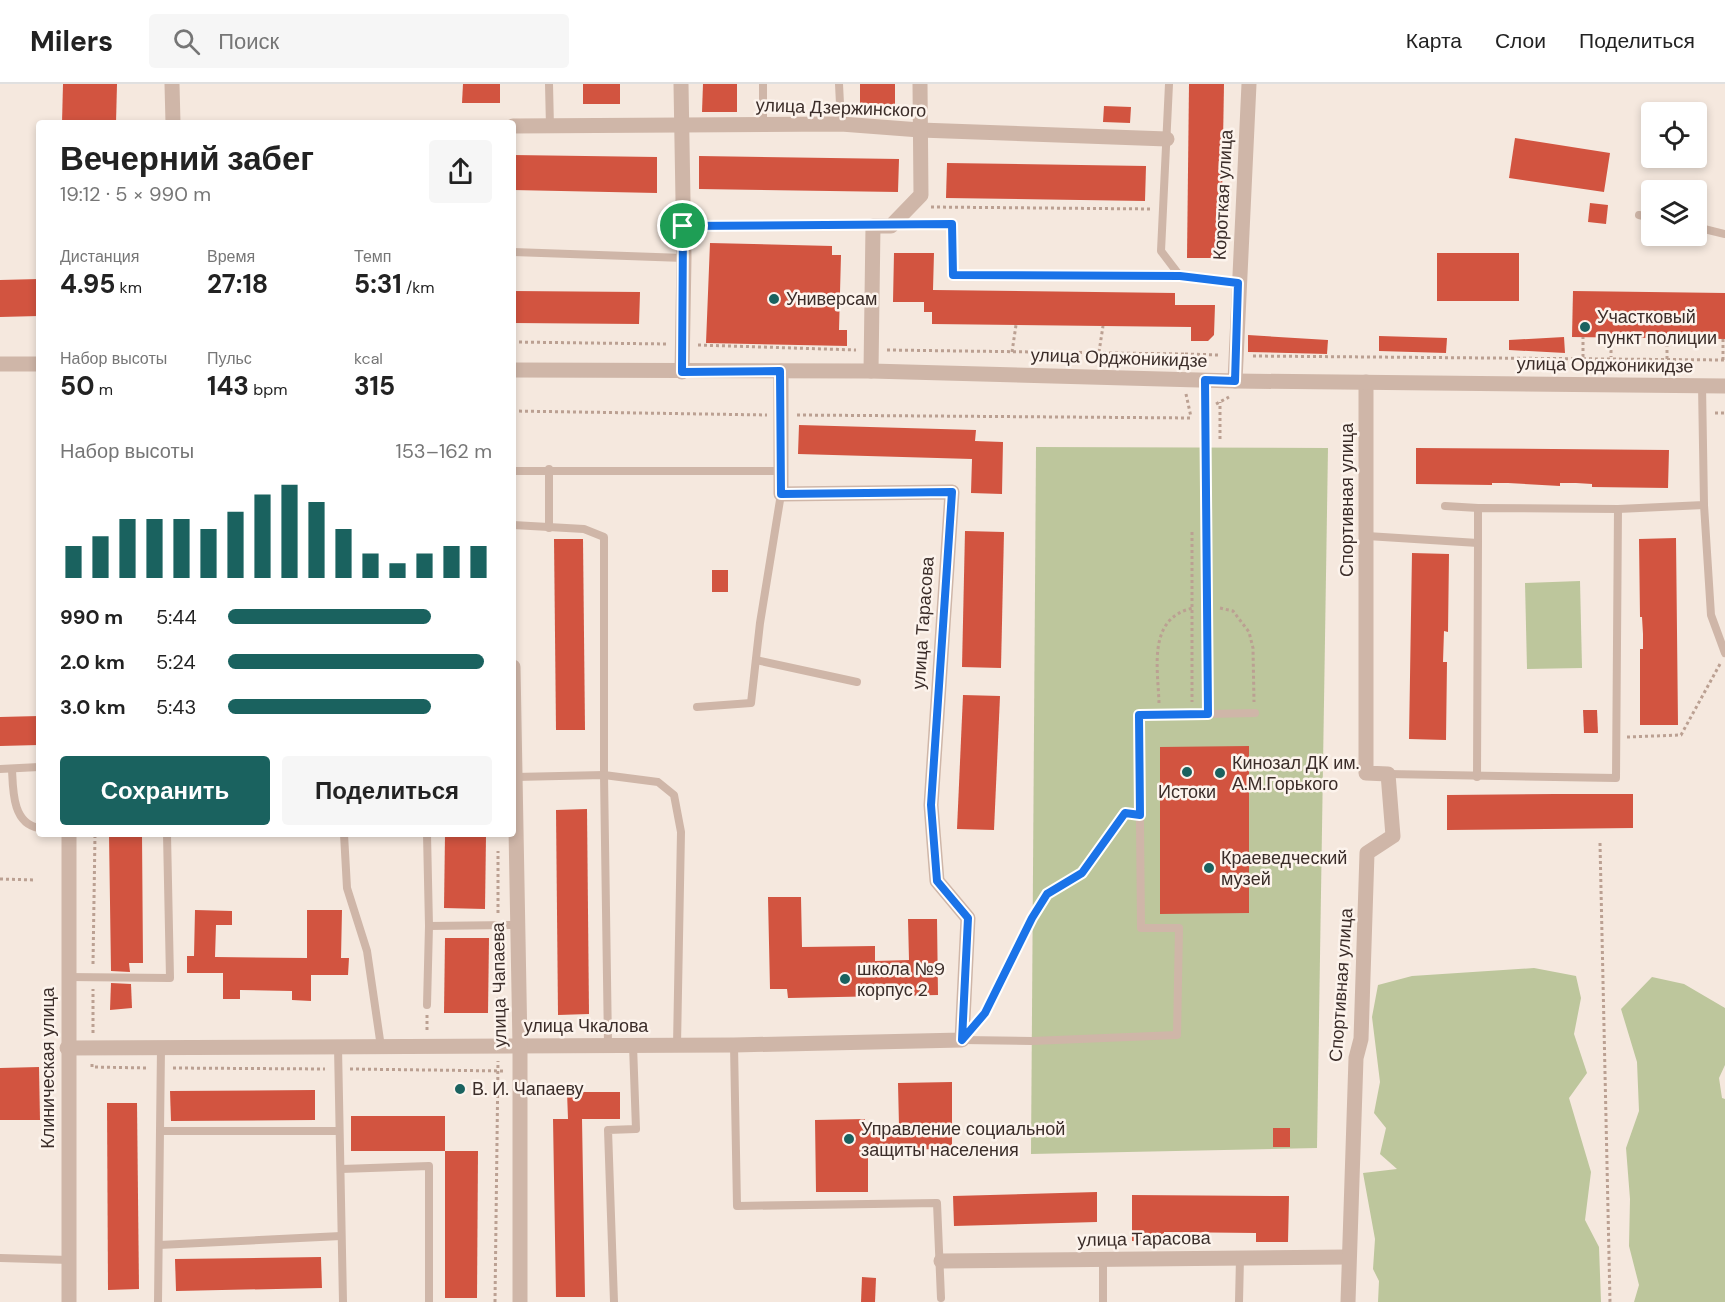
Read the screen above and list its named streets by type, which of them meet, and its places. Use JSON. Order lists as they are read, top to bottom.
{
  "streets": {
    "street": [
      "улица Дзержинского",
      "Короткая улица",
      "улица Орджоникидзе",
      "Спортивная улица",
      "улица Тарасова",
      "улица Чапаева",
      "улица Чкалова",
      "Клиническая улица"
    ]
  },
  "crossings": [
    ["Короткая улица", "улица Орджоникидзе"],
    ["улица Орджоникидзе", "Спортивная улица"],
    ["Спортивная улица", "улица Тарасова"],
    ["улица Тарасова", "улица Чкалова"],
    ["улица Чапаева", "улица Чкалова"],
    ["улица Чкалова", "Клиническая улица"]
  ],
  "places": [
    "Универсам",
    "Участковый пункт полиции",
    "Истоки",
    "Кинозал ДК им. А.М.Горького",
    "Краеведческий музей",
    "школа №9 корпус 2",
    "В. И. Чапаеву",
    "Управление социальной защиты населения"
  ],
  "page": {
    "header": "Milers",
    "search": "Поиск",
    "nav": ["Карта", "Слои", "Поделиться"],
    "heading": ["Вечерний забег", "19:12 · 5 × 990 m"],
    "stats": [
      ["Дистанция", "4.95 km"],
      ["Время", "27:18"],
      ["Темп", "5:31 /km"],
      ["Набор высоты", "50 m"],
      ["Пульс", "143 bpm"],
      ["kcal", "315"]
    ],
    "chart": ["Набор высоты", "153–162 m"],
    "list": [
      {
        "name": "990 m",
        "note": "5:44"
      },
      {
        "name": "2.0 km",
        "note": "5:24"
      },
      {
        "name": "3.0 km",
        "note": "5:43"
      }
    ],
    "buttons": ["Сохранить", "Поделиться"]
  }
}
